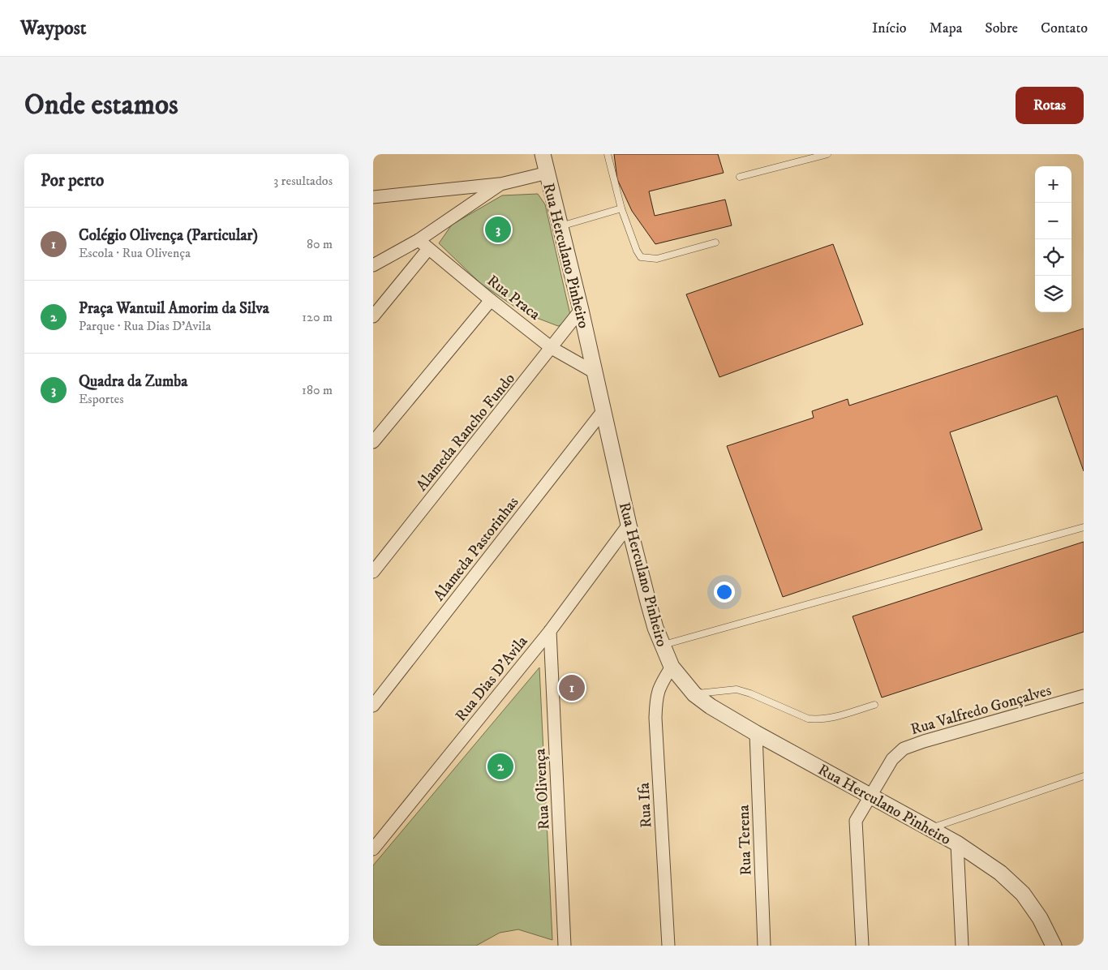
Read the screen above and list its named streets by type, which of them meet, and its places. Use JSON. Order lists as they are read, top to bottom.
{
  "streets": {
    "street": [
      "Rua Herculano Pinheiro",
      "Rua Praca",
      "Alameda Rancho Fundo",
      "Alameda Pastorinhas",
      "Rua Dias D'Avila",
      "Rua Valfredo Gonçalves",
      "Rua Olivença",
      "Rua Ifa",
      "Rua Terena"
    ]
  },
  "crossings": [
    ["Rua Herculano Pinheiro", "Rua Praca"],
    ["Rua Herculano Pinheiro", "Alameda Rancho Fundo"],
    ["Rua Herculano Pinheiro", "Alameda Pastorinhas"],
    ["Rua Herculano Pinheiro", "Rua Dias D'Avila"],
    ["Rua Herculano Pinheiro", "Rua Valfredo Gonçalves"],
    ["Rua Herculano Pinheiro", "Rua Ifa"],
    ["Rua Herculano Pinheiro", "Rua Terena"],
    ["Rua Praca", "Alameda Rancho Fundo"],
    ["Rua Dias D'Avila", "Rua Olivença"]
  ],
  "page": {
    "header": "Waypost",
    "nav": [
      "Início",
      "Mapa",
      "Sobre",
      "Contato"
    ],
    "buttons": "Rotas",
    "title": "Onde estamos",
    "heading": ["Por perto", "3 resultados"],
    "map_buttons": ["+", "−"],
    "list": [
      {
        "mark": "1",
        "name": "Colégio Olivença (Particular)",
        "note": "Escola · Rua Olivença",
        "value": "80 m"
      },
      {
        "mark": "2",
        "name": "Praça Wantuil Amorim da Silva",
        "note": "Parque · Rua Dias D'Avila",
        "value": "120 m"
      },
      {
        "mark": "3",
        "name": "Quadra da Zumba",
        "note": "Esportes",
        "value": "180 m"
      }
    ],
    "pins": ["3", "1", "2"]
  }
}
